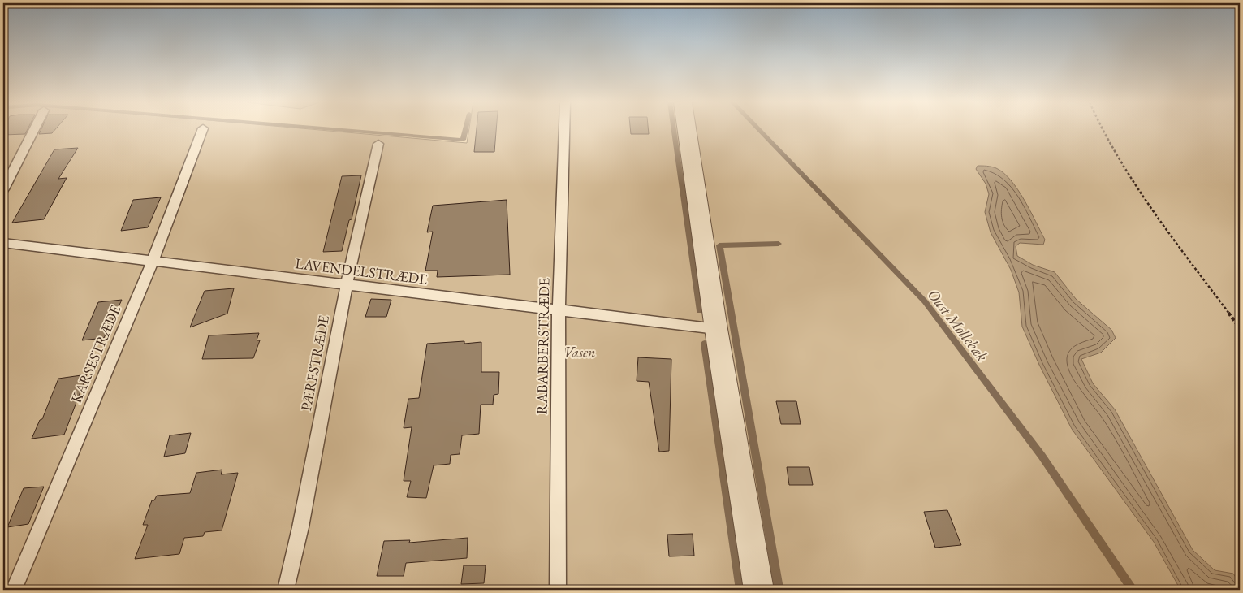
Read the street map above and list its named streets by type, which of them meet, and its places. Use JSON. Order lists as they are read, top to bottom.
{
  "streets": {
    "lane": [
      "LAVENDELSTRÆDE",
      "RABARBERSTRÆDE",
      "KARSESTRÆDE",
      "PÆRESTRÆDE"
    ]
  },
  "crossings": [
    ["LAVENDELSTRÆDE", "RABARBERSTRÆDE"],
    ["LAVENDELSTRÆDE", "KARSESTRÆDE"],
    ["LAVENDELSTRÆDE", "PÆRESTRÆDE"]
  ],
  "water": ["Oust Møllebæk"],
  "parks": ["Vasen"]
}
